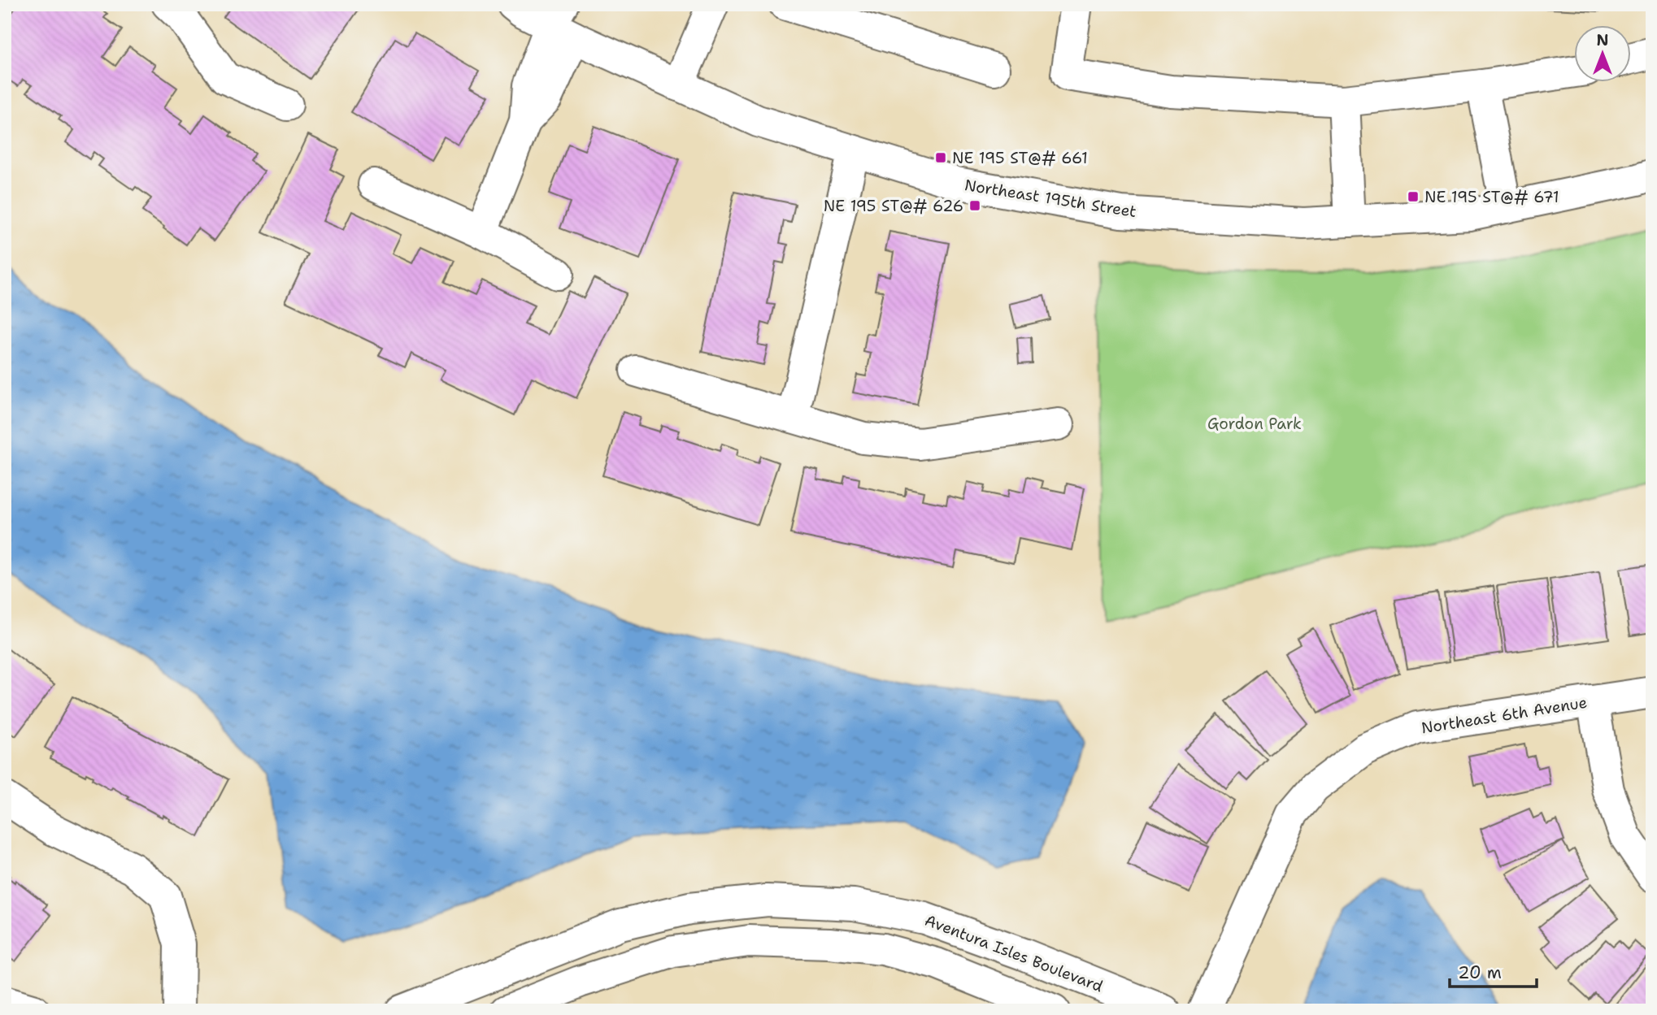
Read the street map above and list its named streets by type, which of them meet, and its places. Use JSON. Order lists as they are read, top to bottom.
{
  "streets": {
    "street": ["Northeast 195th Street", "Northeast 6th Avenue", "Aventura Isles Boulevard"]
  },
  "parks": ["Gordon Park"],
  "places": {
    "transit": ["NE 195 ST@# 661", "NE 195 ST@# 671", "NE 195 ST@# 626"]
  },
  "scale_bar": "20 m",
  "north": "top"
}
